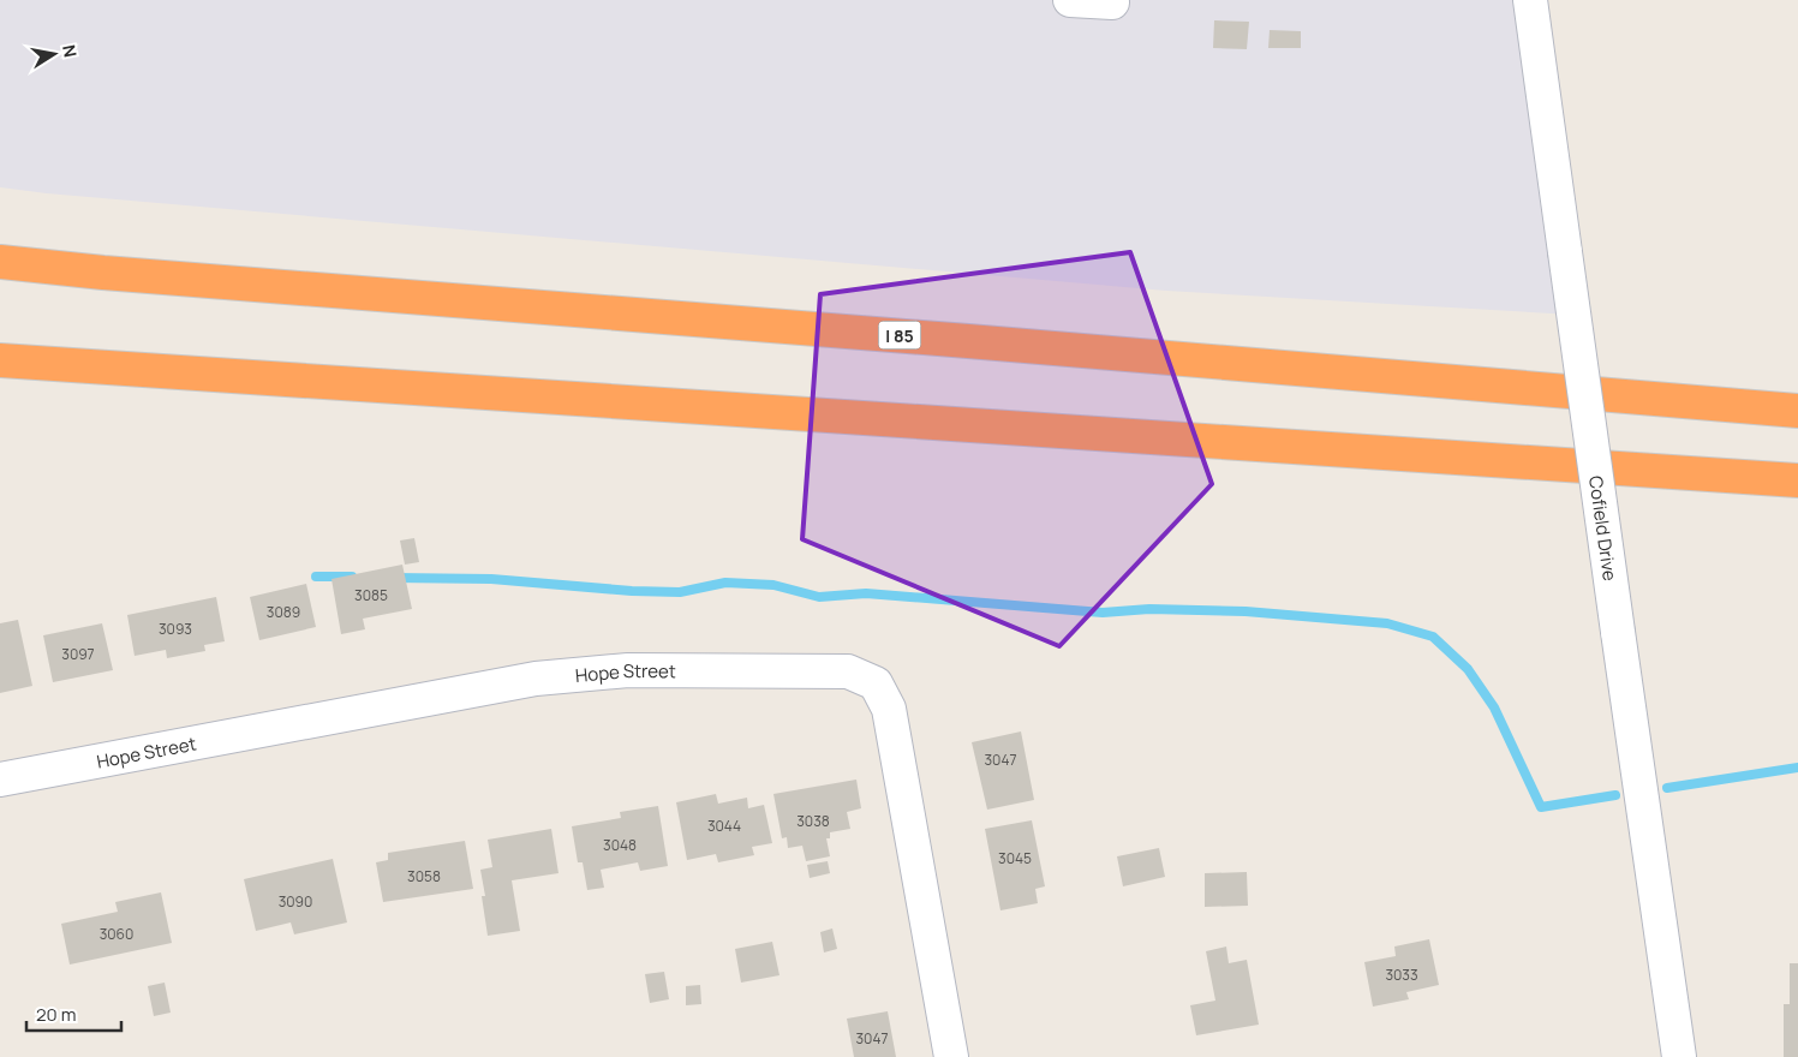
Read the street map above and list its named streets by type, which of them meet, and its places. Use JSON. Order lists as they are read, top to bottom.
{
  "streets": {
    "highway": ["I 85"],
    "street": ["Cofield Drive", "Hope Street"]
  },
  "house_numbers": [
    "3085",
    "3089",
    "3093",
    "3097",
    "3047",
    "3038",
    "3044",
    "3048",
    "3045",
    "3058",
    "3090",
    "3060",
    "3033",
    "3047"
  ],
  "scale_bar": "20 m",
  "north": "right"
}
